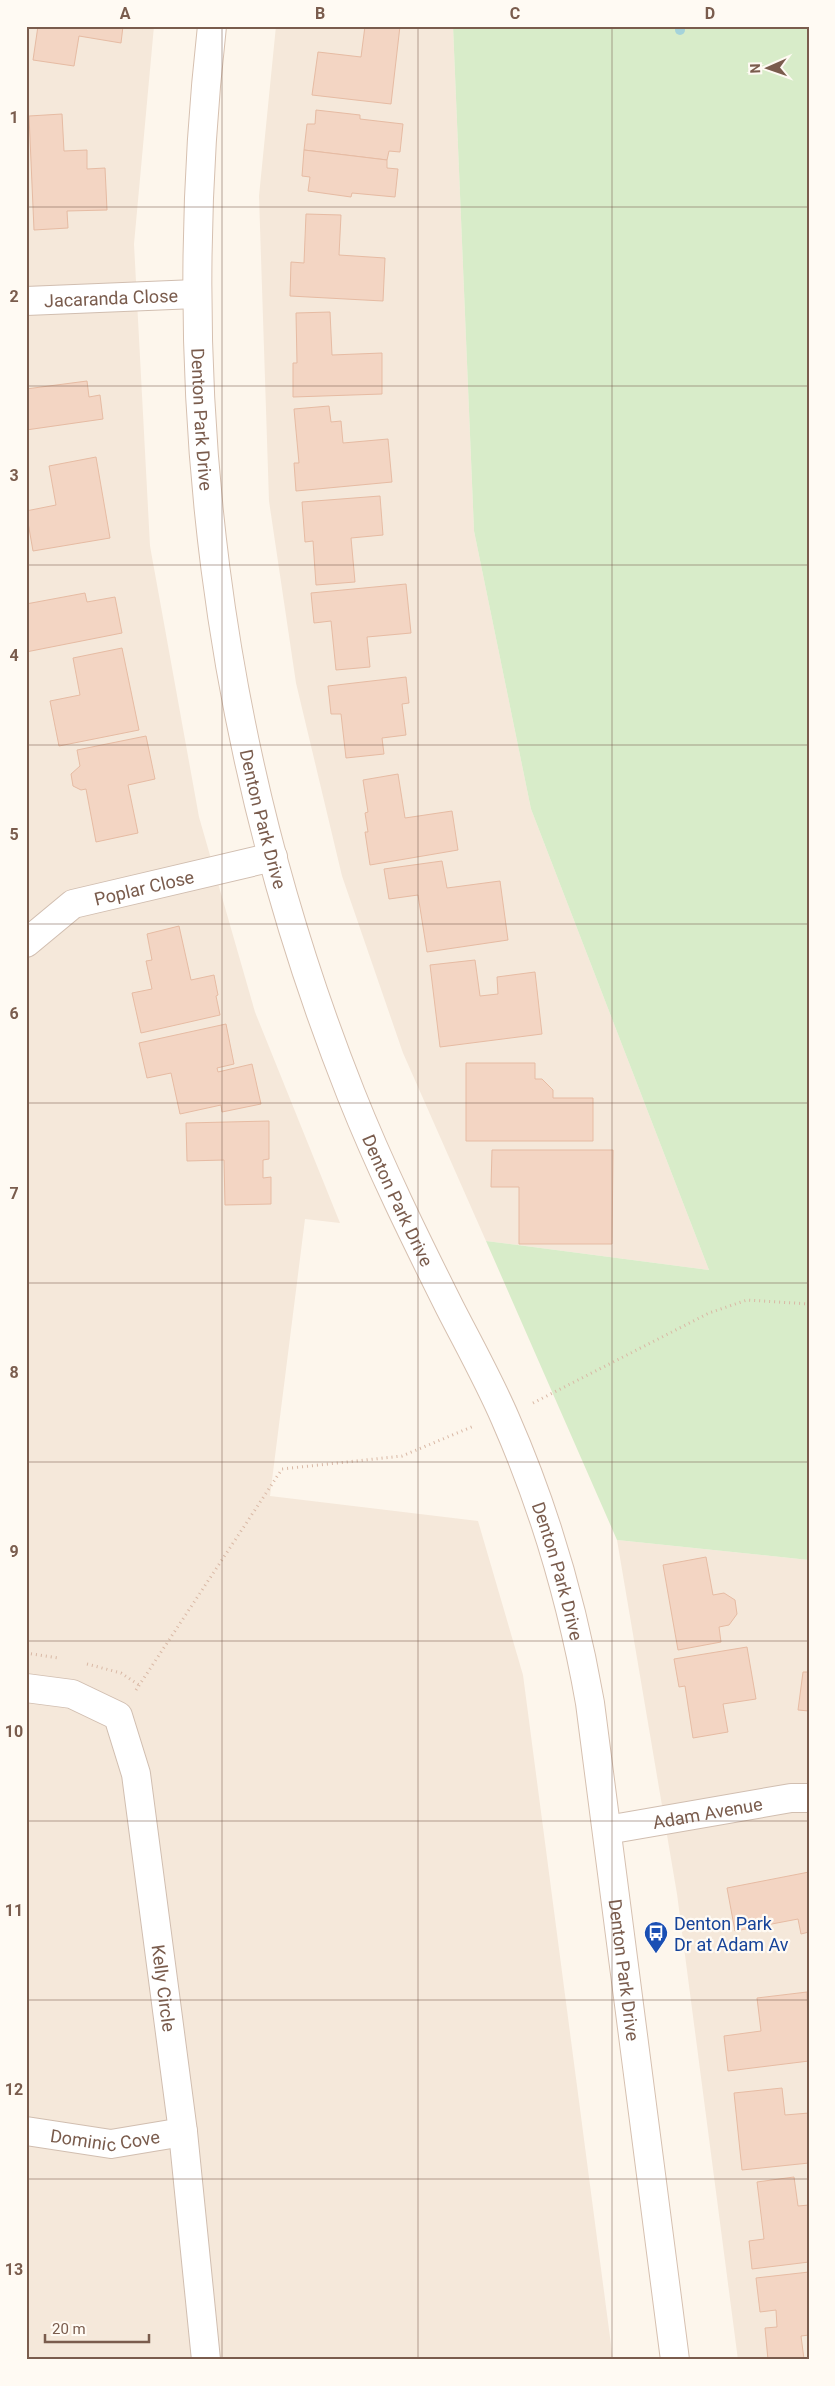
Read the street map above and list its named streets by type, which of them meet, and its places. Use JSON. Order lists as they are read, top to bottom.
{
  "streets": {
    "main road": [
      "Jacaranda Close",
      "Denton Park Drive",
      "Poplar Close",
      "Adam Avenue",
      "Kelly Circle",
      "Dominic Cove"
    ]
  },
  "crossings": [
    ["Jacaranda Close", "Denton Park Drive"],
    ["Denton Park Drive", "Poplar Close"],
    ["Denton Park Drive", "Adam Avenue"],
    ["Kelly Circle", "Dominic Cove"]
  ],
  "places": {
    "bus stop": ["Denton Park Dr at Adam Av"]
  },
  "scale_bar": "20 m",
  "north": "left",
  "grid": {
    "columns": [
      "A",
      "B",
      "C",
      "D"
    ],
    "rows": [
      "1",
      "2",
      "3",
      "4",
      "5",
      "6",
      "7",
      "8",
      "9",
      "10",
      "11",
      "12",
      "13"
    ]
  }
}
